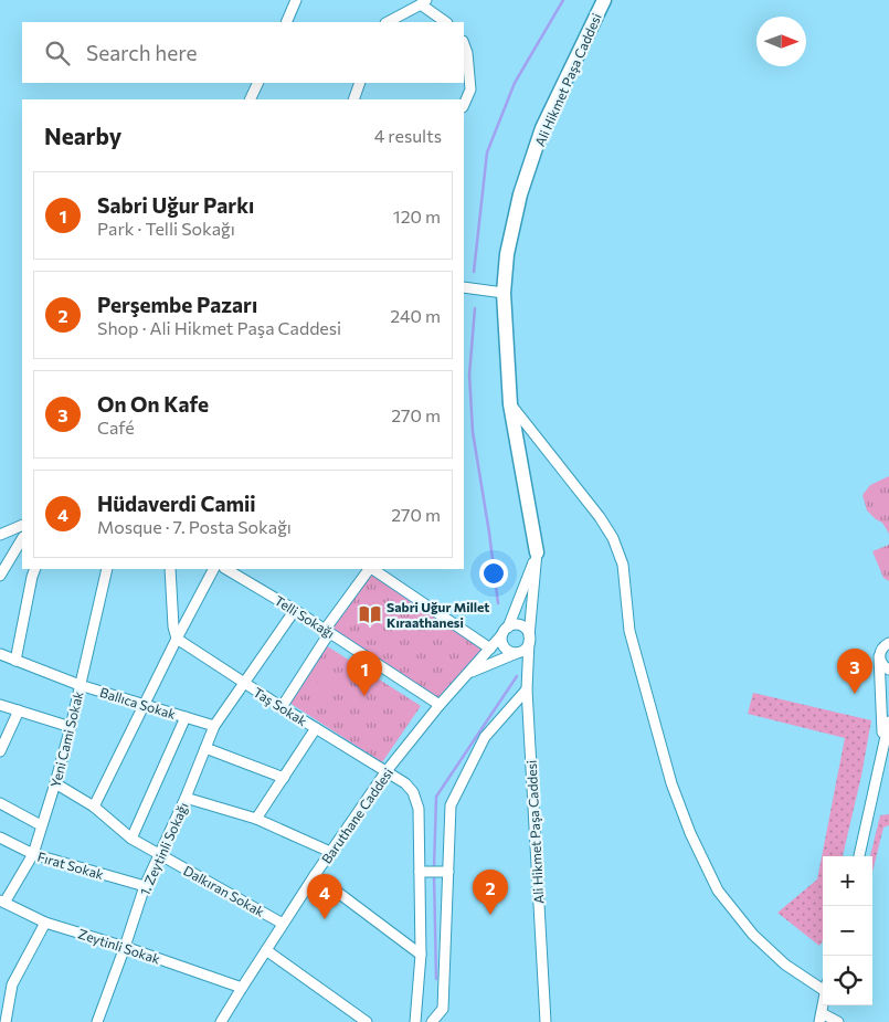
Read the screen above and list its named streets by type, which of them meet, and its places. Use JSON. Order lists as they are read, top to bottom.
{
  "streets": {
    "main road": ["Ali Hikmet Paşa Caddesi"],
    "street": [
      "Telli Sokağı",
      "Ballıca Sokak",
      "Taş Sokak",
      "Yeni Cami Sokak",
      "Baruthane Caddesi",
      "1. Zeytinli Sokağı",
      "Fırat Sokak",
      "Dalkıran Sokak",
      "Zeytinli Sokak"
    ]
  },
  "crossings": [
    ["Ali Hikmet Paşa Caddesi", "Baruthane Caddesi"],
    ["Telli Sokağı", "Baruthane Caddesi"],
    ["Telli Sokağı", "1. Zeytinli Sokağı"],
    ["Ballıca Sokak", "Yeni Cami Sokak"],
    ["Ballıca Sokak", "1. Zeytinli Sokağı"],
    ["Taş Sokak", "Baruthane Caddesi"],
    ["Taş Sokak", "1. Zeytinli Sokağı"],
    ["Yeni Cami Sokak", "Fırat Sokak"],
    ["Yeni Cami Sokak", "Dalkıran Sokak"],
    ["Yeni Cami Sokak", "Zeytinli Sokak"],
    ["Baruthane Caddesi", "Dalkıran Sokak"],
    ["Baruthane Caddesi", "Zeytinli Sokak"],
    ["1. Zeytinli Sokağı", "Fırat Sokak"],
    ["1. Zeytinli Sokağı", "Dalkıran Sokak"],
    ["1. Zeytinli Sokağı", "Zeytinli Sokak"]
  ],
  "places": {
    "library": ["Sabri Uğur Millet Kıraathanesi"]
  },
  "north": "right",
  "page": {
    "search": "Search here",
    "heading": ["Nearby", "4 results"],
    "list": [
      {
        "mark": "1",
        "name": "Sabri Uğur Parkı",
        "note": "Park · Telli Sokağı",
        "value": "120 m"
      },
      {
        "mark": "2",
        "name": "Perşembe Pazarı",
        "note": "Shop · Ali Hikmet Paşa Caddesi",
        "value": "240 m"
      },
      {
        "mark": "3",
        "name": "On On Kafe",
        "note": "Café",
        "value": "270 m"
      },
      {
        "mark": "4",
        "name": "Hüdaverdi Camii",
        "note": "Mosque · 7. Posta Sokağı",
        "value": "270 m"
      }
    ],
    "pins": [
      "3",
      "1",
      "2",
      "4"
    ],
    "map_buttons": ["+", "−"]
  }
}
